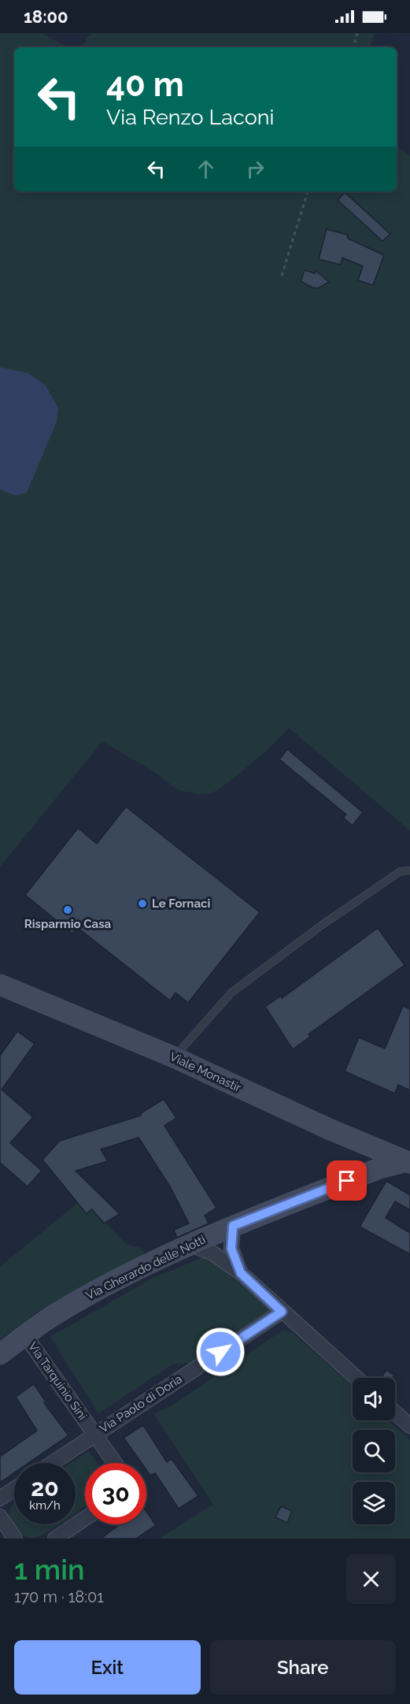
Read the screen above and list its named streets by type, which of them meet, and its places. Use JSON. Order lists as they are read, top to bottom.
{
  "streets": {
    "street": [
      "Viale Monastir",
      "Via Gherardo delle Notti",
      "Via Tarquinio Sini",
      "Via Paolo di Doria"
    ]
  },
  "crossings": [
    ["Viale Monastir", "Via Gherardo delle Notti"],
    ["Via Gherardo delle Notti", "Via Tarquinio Sini"],
    ["Via Tarquinio Sini", "Via Paolo di Doria"]
  ],
  "places": ["Le Fornaci", "Risparmio Casa"],
  "page": {
    "status": "18:00",
    "turn": ["40 m", "Via Renzo Laconi"],
    "speed": "20 km/h",
    "limit": "30",
    "heading": ["1 min", "170 m · 18:01"],
    "buttons": ["Exit", "Share"]
  }
}
